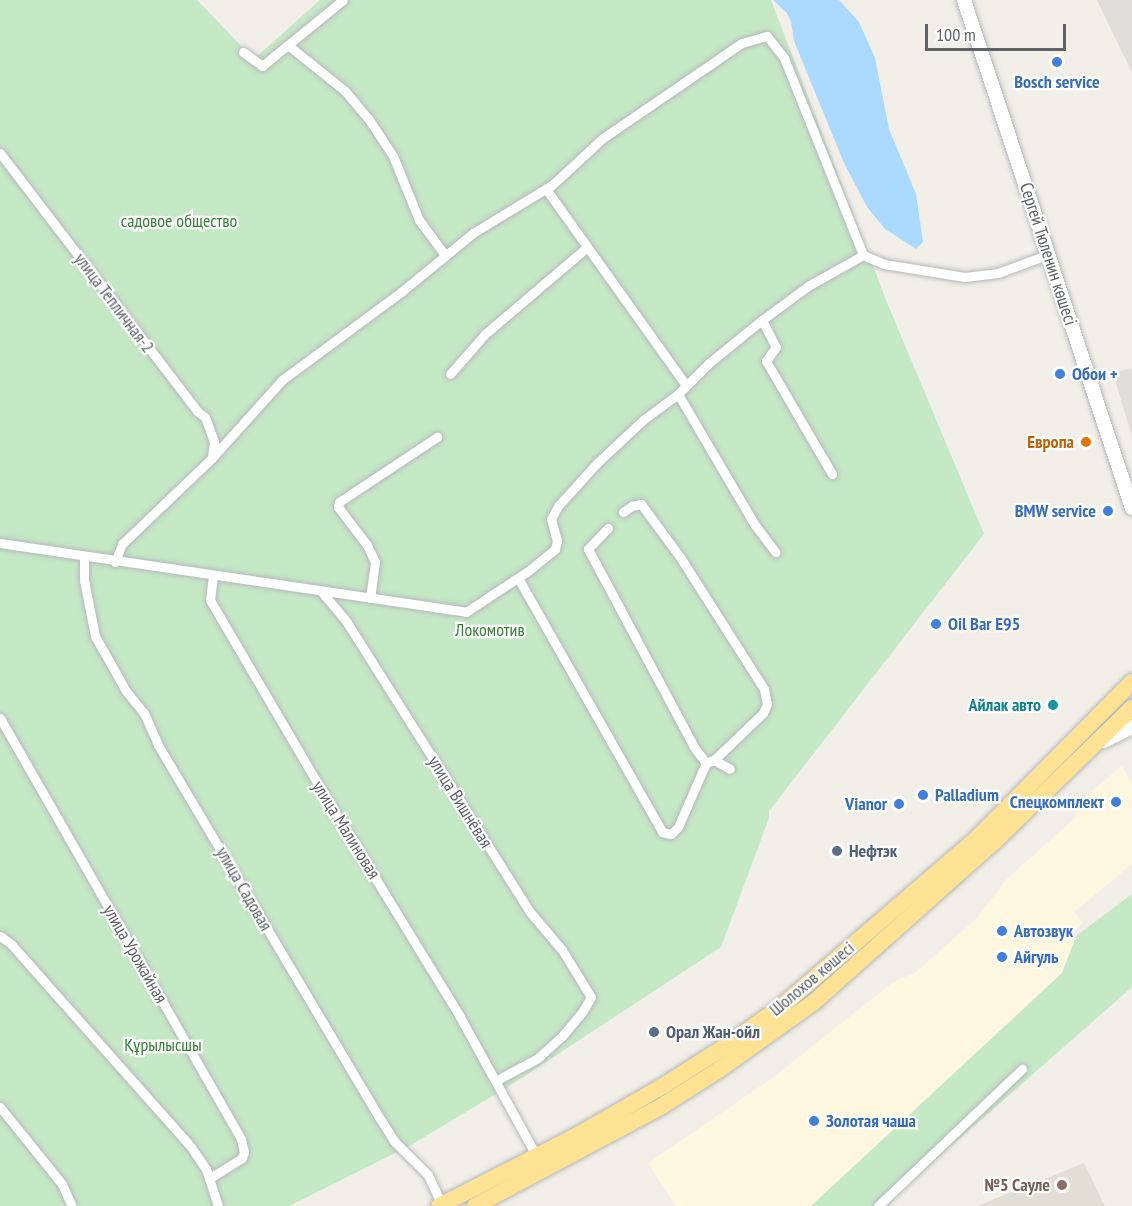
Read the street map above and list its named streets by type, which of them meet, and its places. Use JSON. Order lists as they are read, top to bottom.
{
  "streets": {
    "highway": ["Шолохов көшесі"],
    "main road": ["Сергей Тюленин көшесі"],
    "street": [
      "улица Тепличная-2",
      "улица Вишнёвая",
      "улица Малиновая",
      "улица Садовая",
      "улица Урожайная"
    ]
  },
  "crossings": [
    ["улица Вишнёвая", "улица Малиновая"],
    ["улица Малиновая", "Шолохов көшесі"],
    ["улица Садовая", "Шолохов көшесі"]
  ],
  "parks": ["садовое общество", "Локомотив", "Құрылысшы"],
  "places": [
    "Bosch service",
    "Обои +",
    "Европа",
    "BMW service",
    "Oil Bar E95",
    "Айлак авто",
    "Palladium",
    "Спецкомплект",
    "Vianor",
    "Нефтэк",
    "Автозвук",
    "Айгуль",
    "Орал Жан-ойл",
    "Золотая чаша",
    "№5 Сауле"
  ],
  "scale_bar": "100 m"
}
